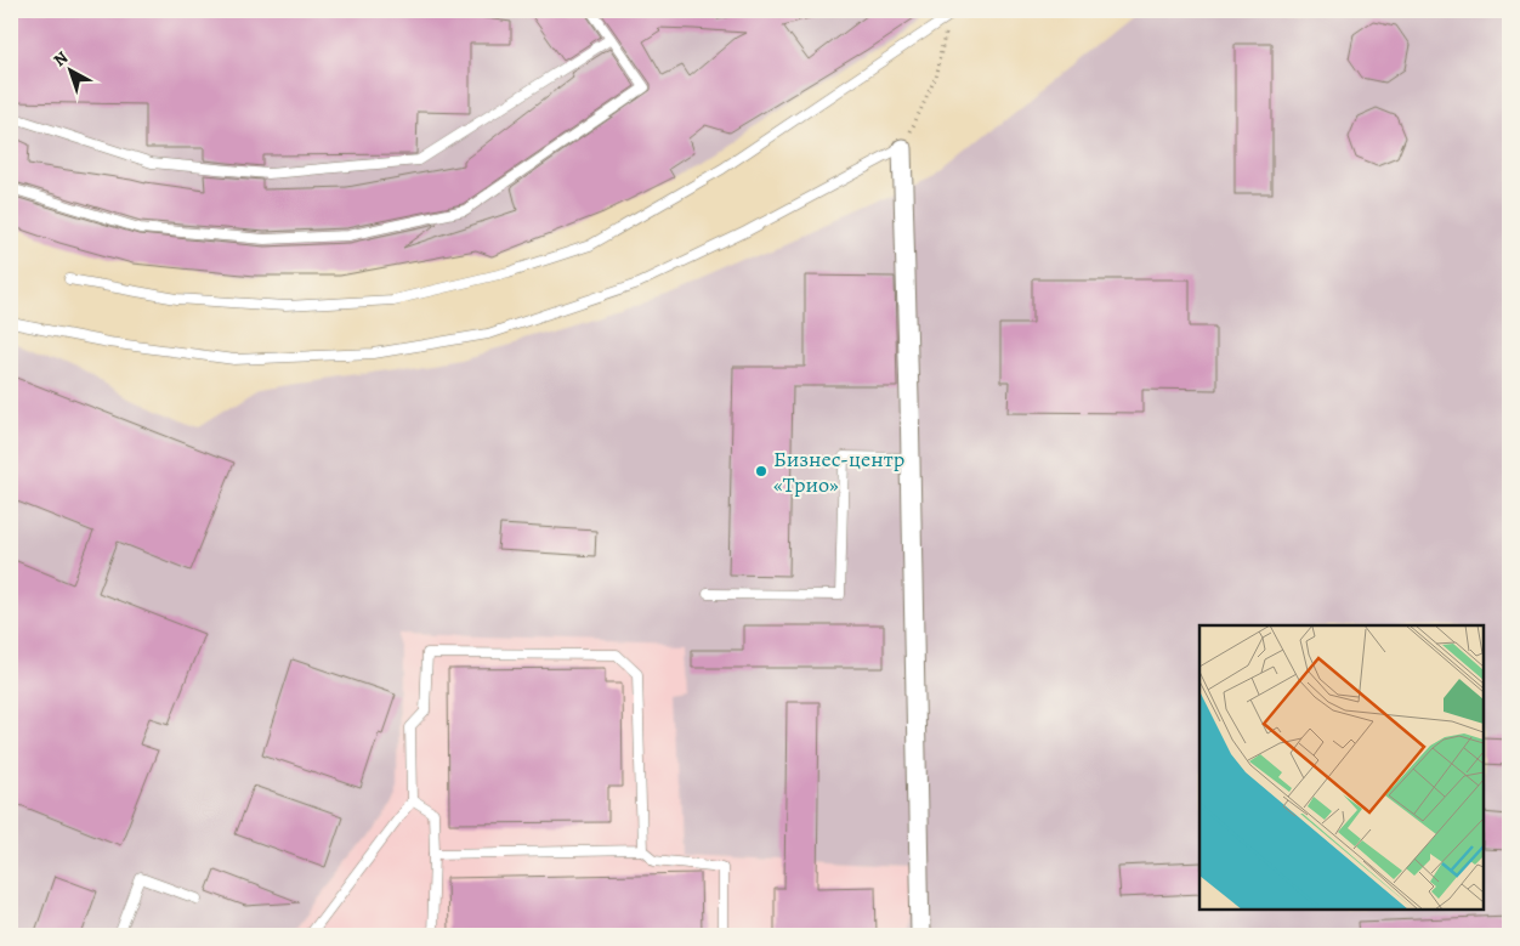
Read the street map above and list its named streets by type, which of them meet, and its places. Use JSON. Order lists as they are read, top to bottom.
{
  "places": ["Бизнес-центр «Трио»"],
  "north": "top left"
}
